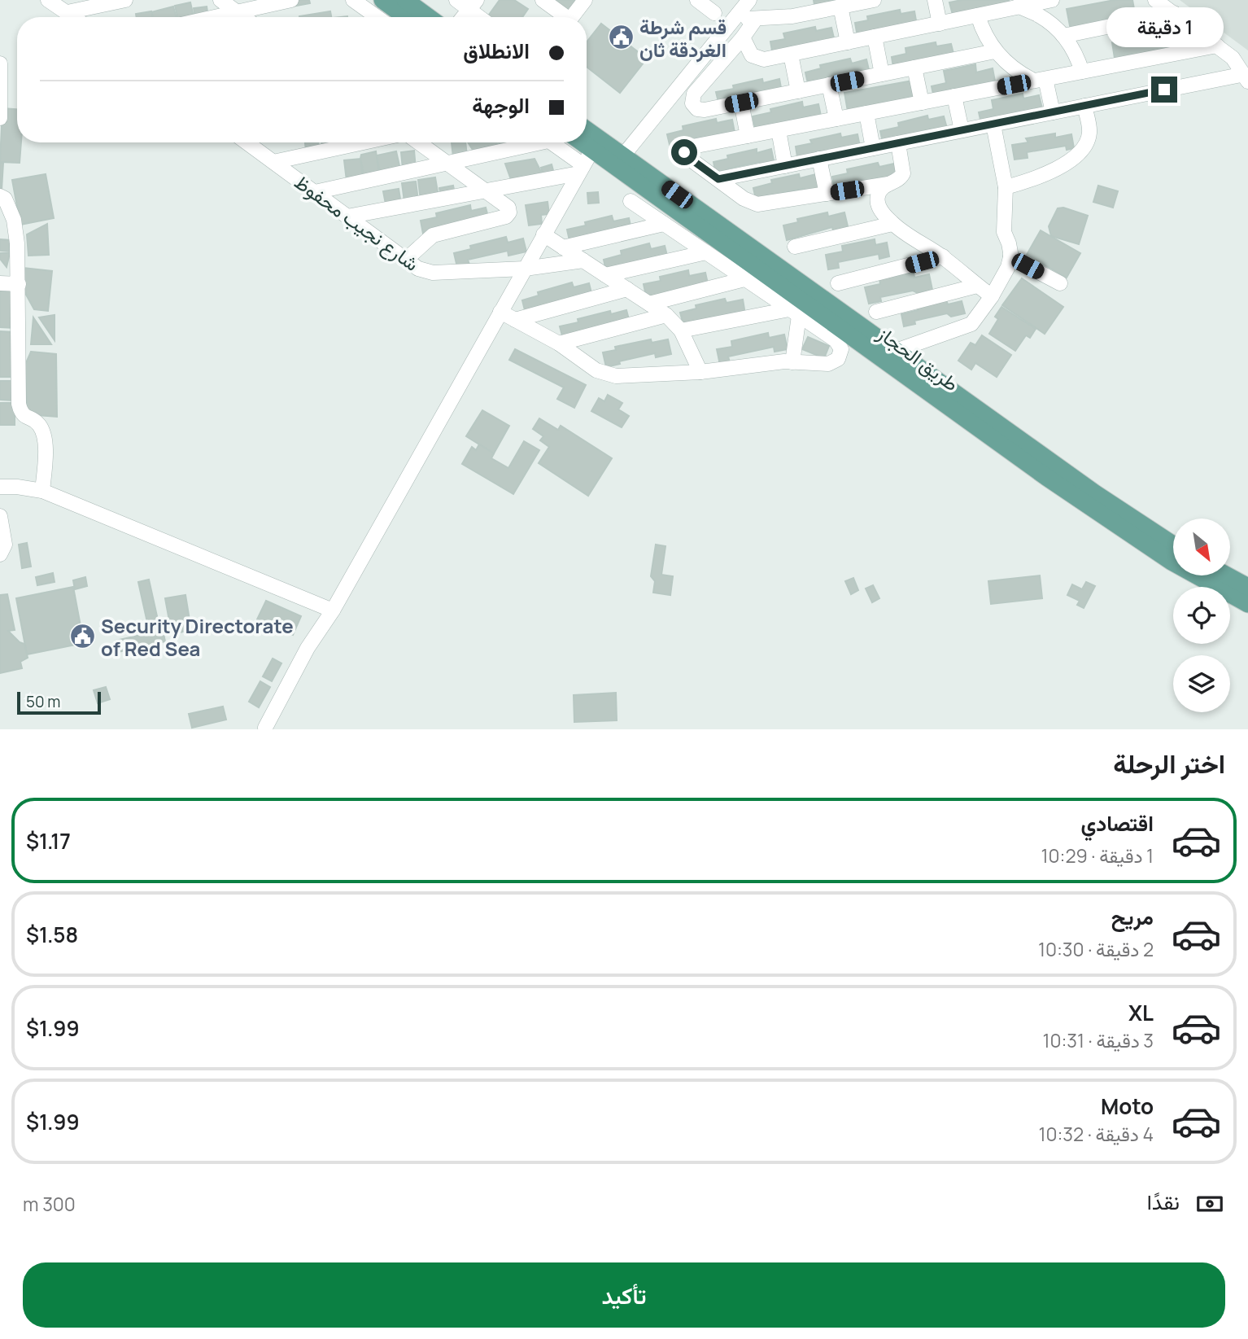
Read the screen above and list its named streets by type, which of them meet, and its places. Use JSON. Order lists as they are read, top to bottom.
{
  "streets": {
    "main road": ["طريق الحجاز"],
    "street": ["شارع نجيب محفوظ"]
  },
  "places": {
    "public building": ["قسم شرطة الغردقة ثان", "Security Directorate of Red Sea"]
  },
  "scale_bar": "50 m",
  "north": "bottom right",
  "page": {
    "bubble": "1 دقيقة",
    "banner": ["الانطلاق", "الوجهة"],
    "scale": "50 m",
    "heading": "اختر الرحلة",
    "list": [
      {
        "name": "اقتصادي",
        "note": "1 دقيقة · 10:29",
        "value": "$1.17"
      },
      {
        "name": "مريح",
        "note": "2 دقيقة · 10:30",
        "value": "$1.58"
      },
      {
        "name": "XL",
        "note": "3 دقيقة · 10:31",
        "value": "$1.99"
      },
      {
        "name": "Moto",
        "note": "4 دقيقة · 10:32",
        "value": "$1.99"
      }
    ],
    "pay": ["نقدًا", "300 m"],
    "buttons": "تأكيد"
  }
}
